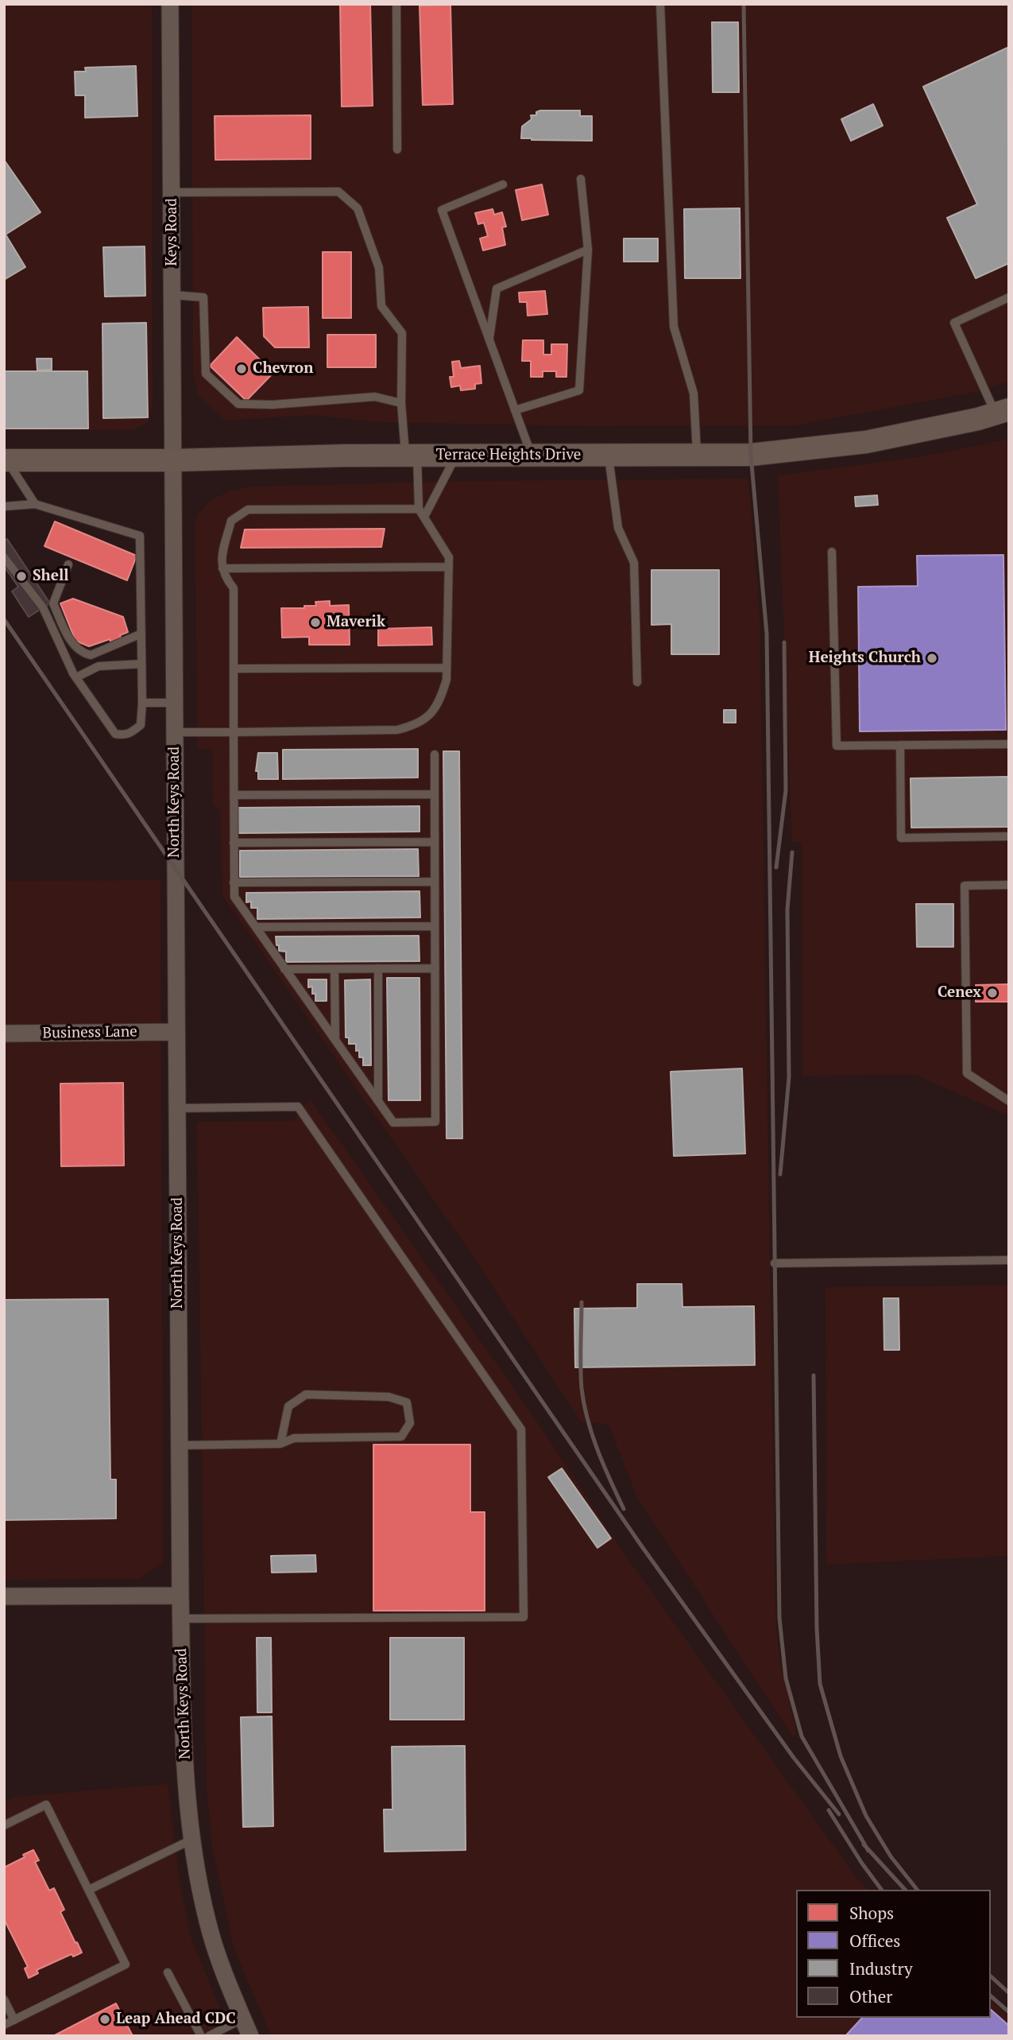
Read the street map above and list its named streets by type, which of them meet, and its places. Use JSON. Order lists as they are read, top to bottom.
{
  "streets": {
    "main road": ["Terrace Heights Drive"],
    "street": ["Keys Road", "North Keys Road", "Business Lane"]
  },
  "crossings": [
    ["Keys Road", "Terrace Heights Drive"],
    ["Keys Road", "North Keys Road"],
    ["Terrace Heights Drive", "North Keys Road"],
    ["North Keys Road", "Business Lane"]
  ],
  "places": [
    "Chevron",
    "Shell",
    "Maverik",
    "Heights Church",
    "Cenex",
    "Leap Ahead CDC"
  ],
  "legend": [
    "Shops",
    "Offices",
    "Industry",
    "Other"
  ]
}
